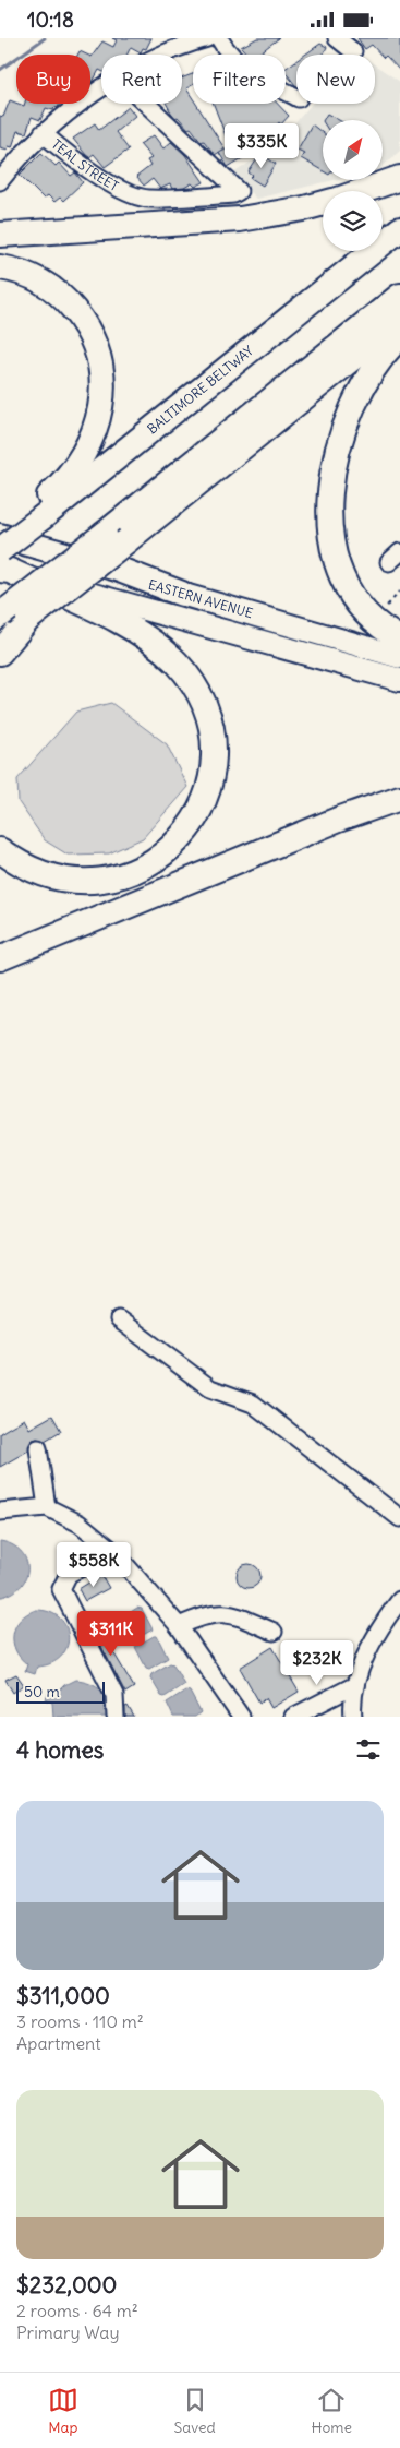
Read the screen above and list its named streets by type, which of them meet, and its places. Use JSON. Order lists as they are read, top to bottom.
{
  "streets": {
    "highway": ["BALTIMORE BELTWAY"],
    "main road": ["EASTERN AVENUE"],
    "street": ["TEAL STREET"]
  },
  "crossings": [
    ["BALTIMORE BELTWAY", "EASTERN AVENUE"]
  ],
  "scale_bar": "50 m",
  "north": "top right",
  "page": {
    "status": "10:18",
    "chip": [
      "Buy",
      "Rent",
      "Filters",
      "New"
    ],
    "price": [
      "$335K",
      "$558K",
      "$311K",
      "$232K"
    ],
    "scale": "50 m",
    "heading": "4 homes",
    "list": [
      {
        "name": "$311,000",
        "note": "3 rooms · 110 m² · Apartment"
      },
      {
        "name": "$232,000",
        "note": "2 rooms · 64 m² · Primary Way"
      }
    ],
    "tabs": ["Map", "Saved", "Home"]
  }
}
